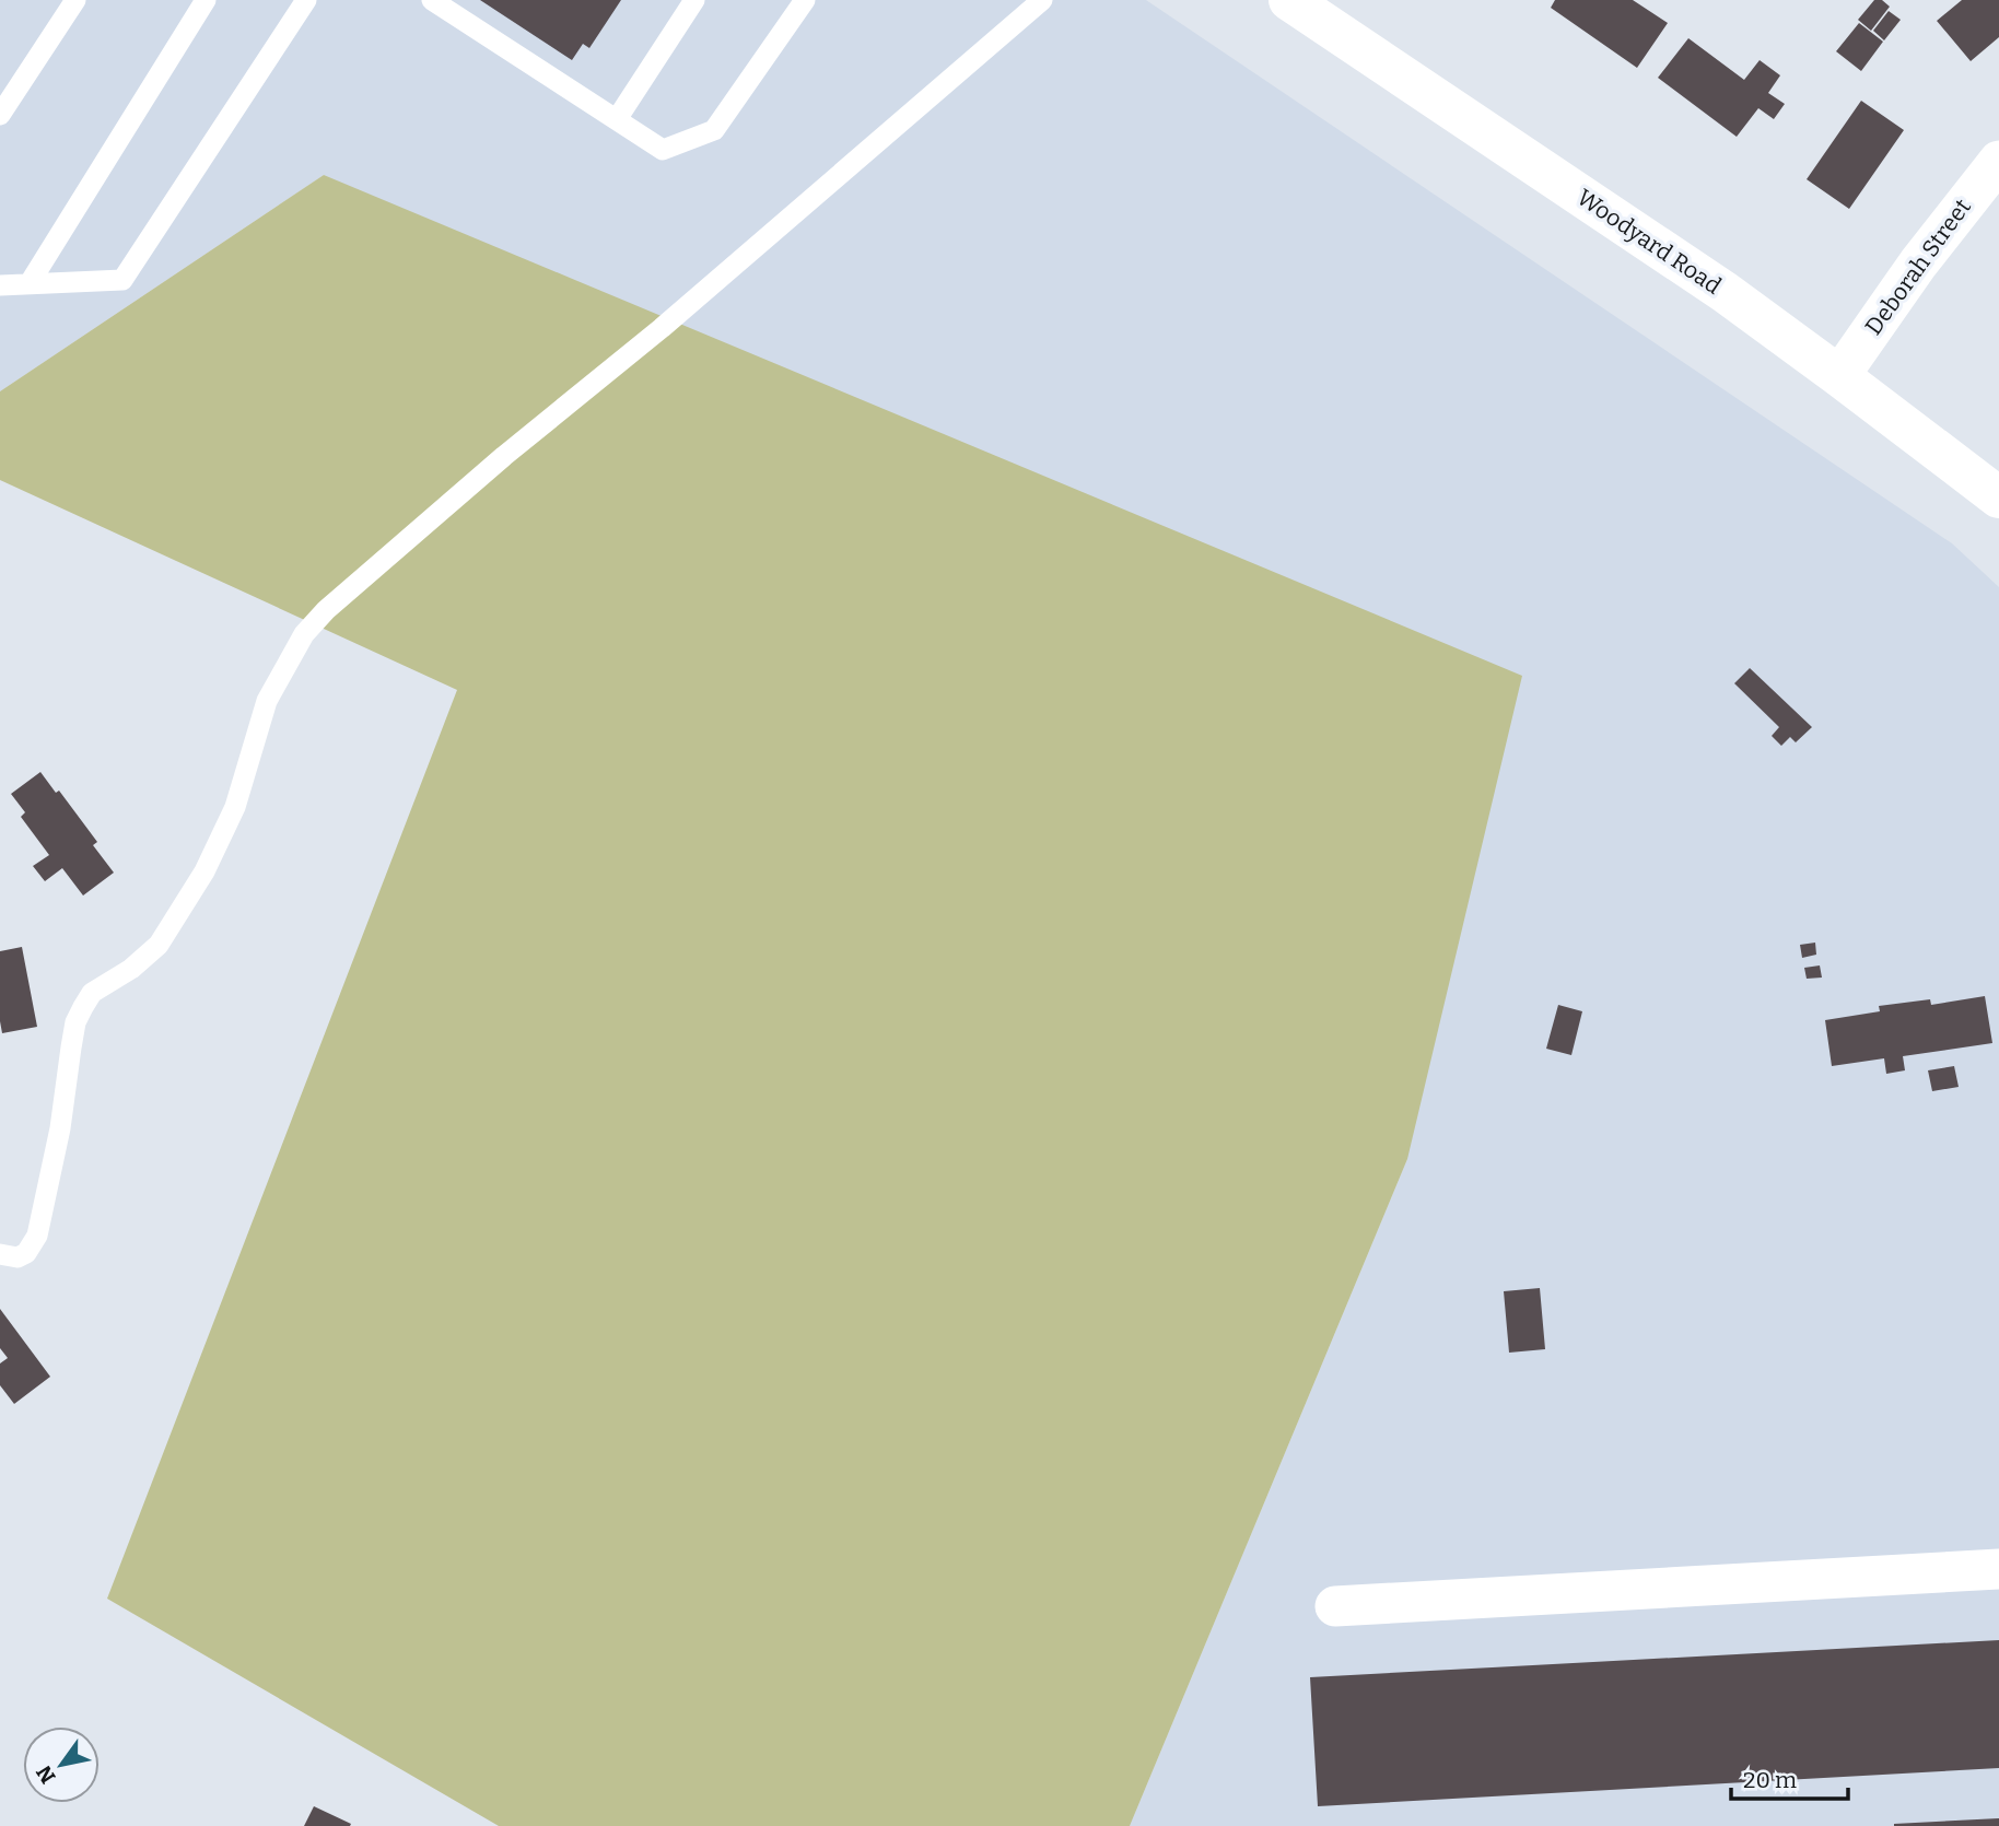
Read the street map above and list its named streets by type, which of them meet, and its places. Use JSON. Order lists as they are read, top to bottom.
{
  "streets": {
    "main road": ["Woodyard Road"],
    "street": ["Deborah Street"]
  },
  "crossings": [
    ["Woodyard Road", "Deborah Street"]
  ],
  "scale_bar": "20 m",
  "north": "bottom left"
}
